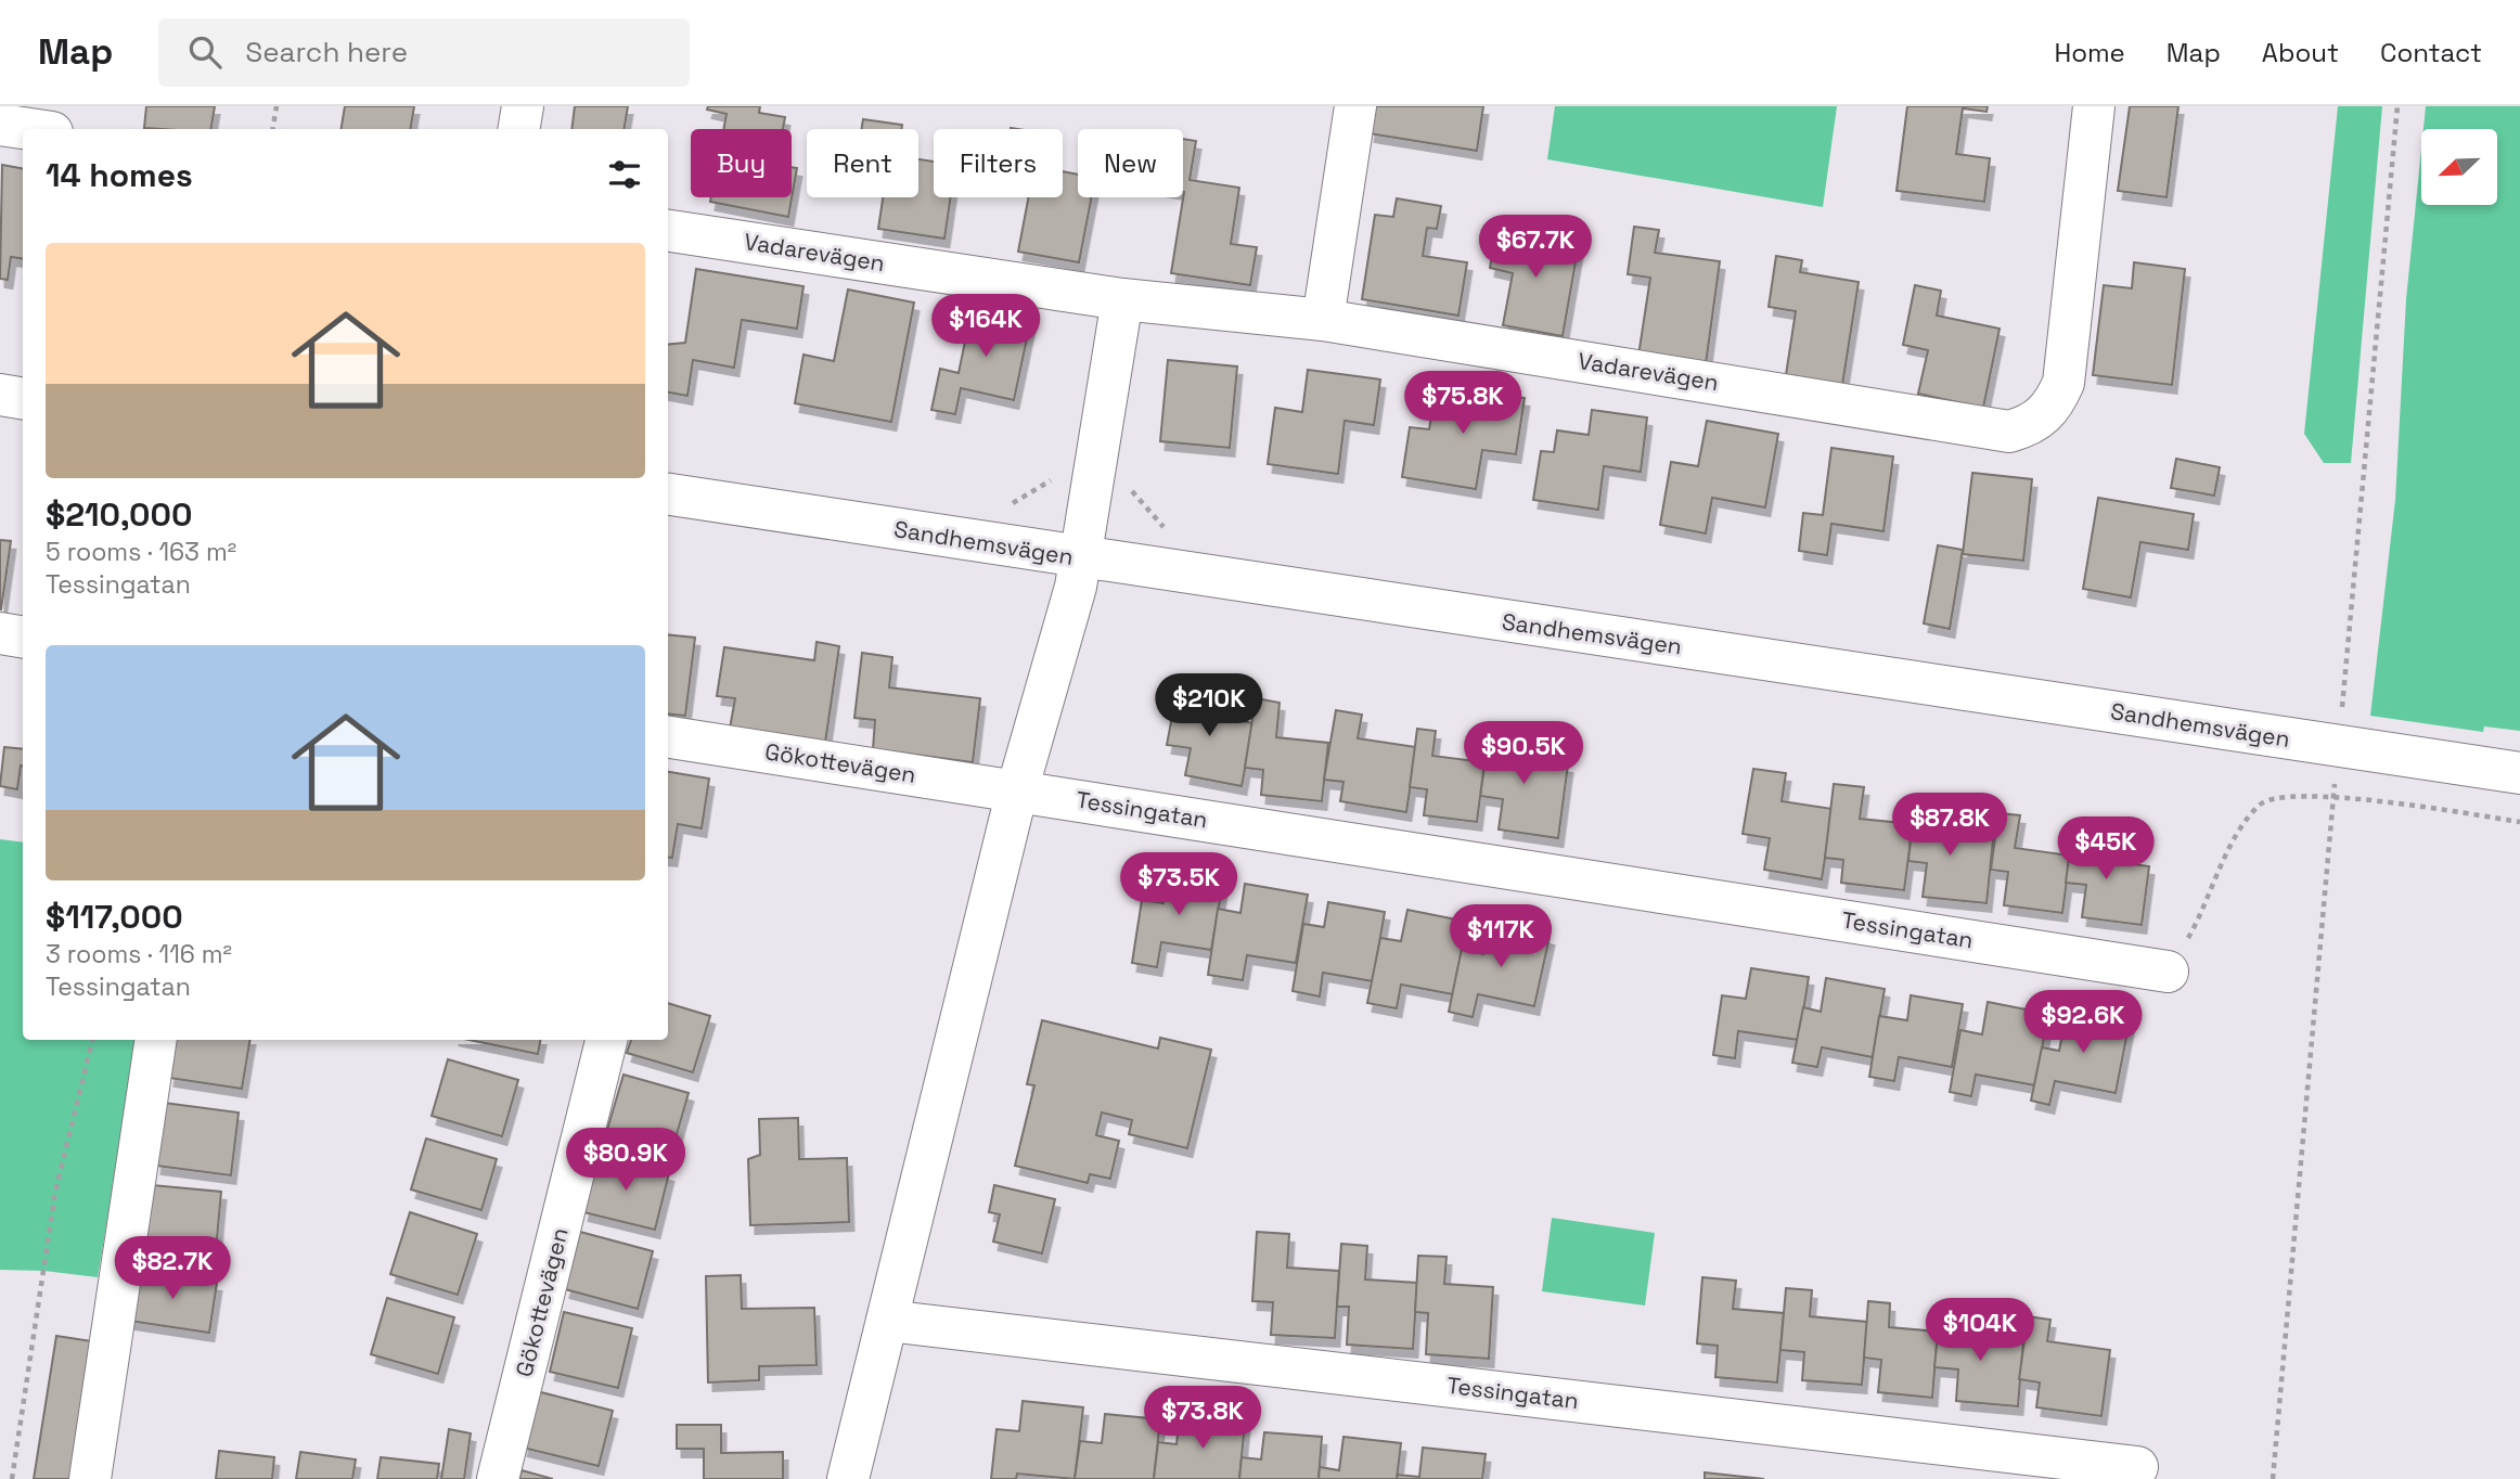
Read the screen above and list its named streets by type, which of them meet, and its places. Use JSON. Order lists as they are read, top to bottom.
{
  "streets": {
    "street": [
      "Vadarevägen",
      "Sandhemsvägen",
      "Gökottevägen",
      "Tessingatan"
    ]
  },
  "crossings": [
    ["Gökottevägen", "Tessingatan"]
  ],
  "north": "bottom left",
  "page": {
    "header": "Map",
    "search": "Search here",
    "nav": [
      "Home",
      "Map",
      "About",
      "Contact"
    ],
    "chip": [
      "Buy",
      "Rent",
      "Filters",
      "New"
    ],
    "heading": "14 homes",
    "price": [
      "$67.7K",
      "$164K",
      "$75.8K",
      "$210K",
      "$90.5K",
      "$87.8K",
      "$45K",
      "$73.5K",
      "$117K",
      "$92.6K",
      "$80.9K",
      "$82.7K",
      "$104K",
      "$73.8K"
    ],
    "list": [
      {
        "name": "$210,000",
        "note": "5 rooms · 163 m² · Tessingatan"
      },
      {
        "name": "$117,000",
        "note": "3 rooms · 116 m² · Tessingatan"
      }
    ]
  }
}
